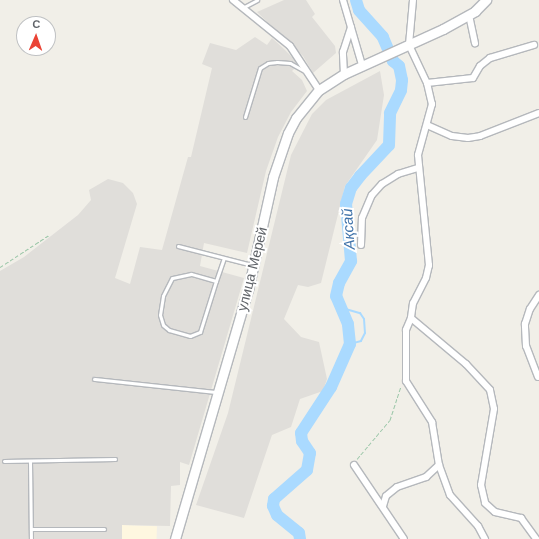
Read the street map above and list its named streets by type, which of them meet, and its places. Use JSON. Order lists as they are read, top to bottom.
{
  "streets": {
    "main road": ["улица Мерей"]
  },
  "water": ["Ақсай"],
  "north": "top"
}
